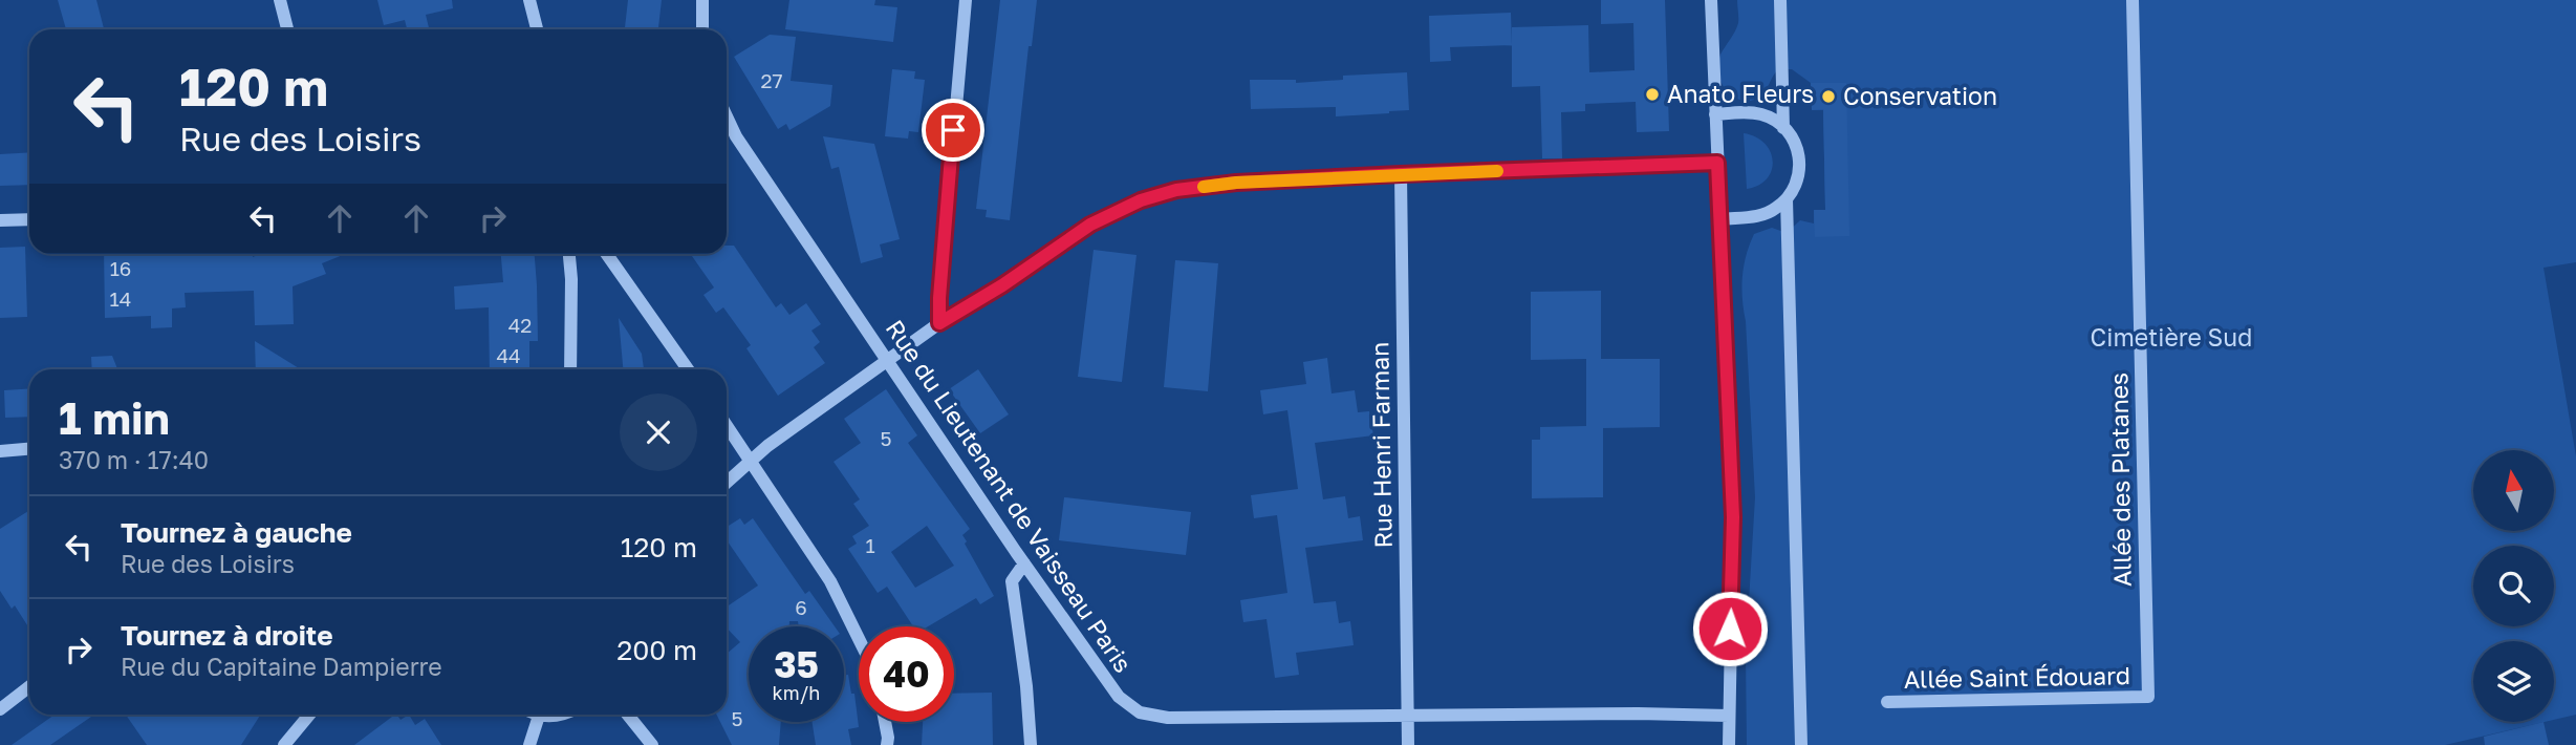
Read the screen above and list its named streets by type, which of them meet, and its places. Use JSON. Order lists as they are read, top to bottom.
{
  "streets": {
    "street": [
      "Rue Henri Farman",
      "Allée des Platanes",
      "Rue du Lieutenant de Vaisseau Paris",
      "Allée Saint Édouard"
    ]
  },
  "crossings": [
    ["Rue Henri Farman", "Rue du Lieutenant de Vaisseau Paris"],
    ["Allée des Platanes", "Allée Saint Édouard"]
  ],
  "parks": ["Cimetière Sud"],
  "places": ["Anato Fleurs", "Conservation"],
  "house_numbers": [
    "27",
    "16",
    "14",
    "42",
    "44",
    "5",
    "1",
    "6",
    "5"
  ],
  "north": "top",
  "page": {
    "turn": ["120 m", "Rue des Loisirs"],
    "heading": ["1 min", "370 m · 17:40"],
    "list": [
      {
        "name": "Tournez à gauche",
        "note": "Rue des Loisirs",
        "value": "120 m"
      },
      {
        "name": "Tournez à droite",
        "note": "Rue du Capitaine Dampierre",
        "value": "200 m"
      }
    ],
    "speed": "35 km/h",
    "limit": "40"
  }
}
